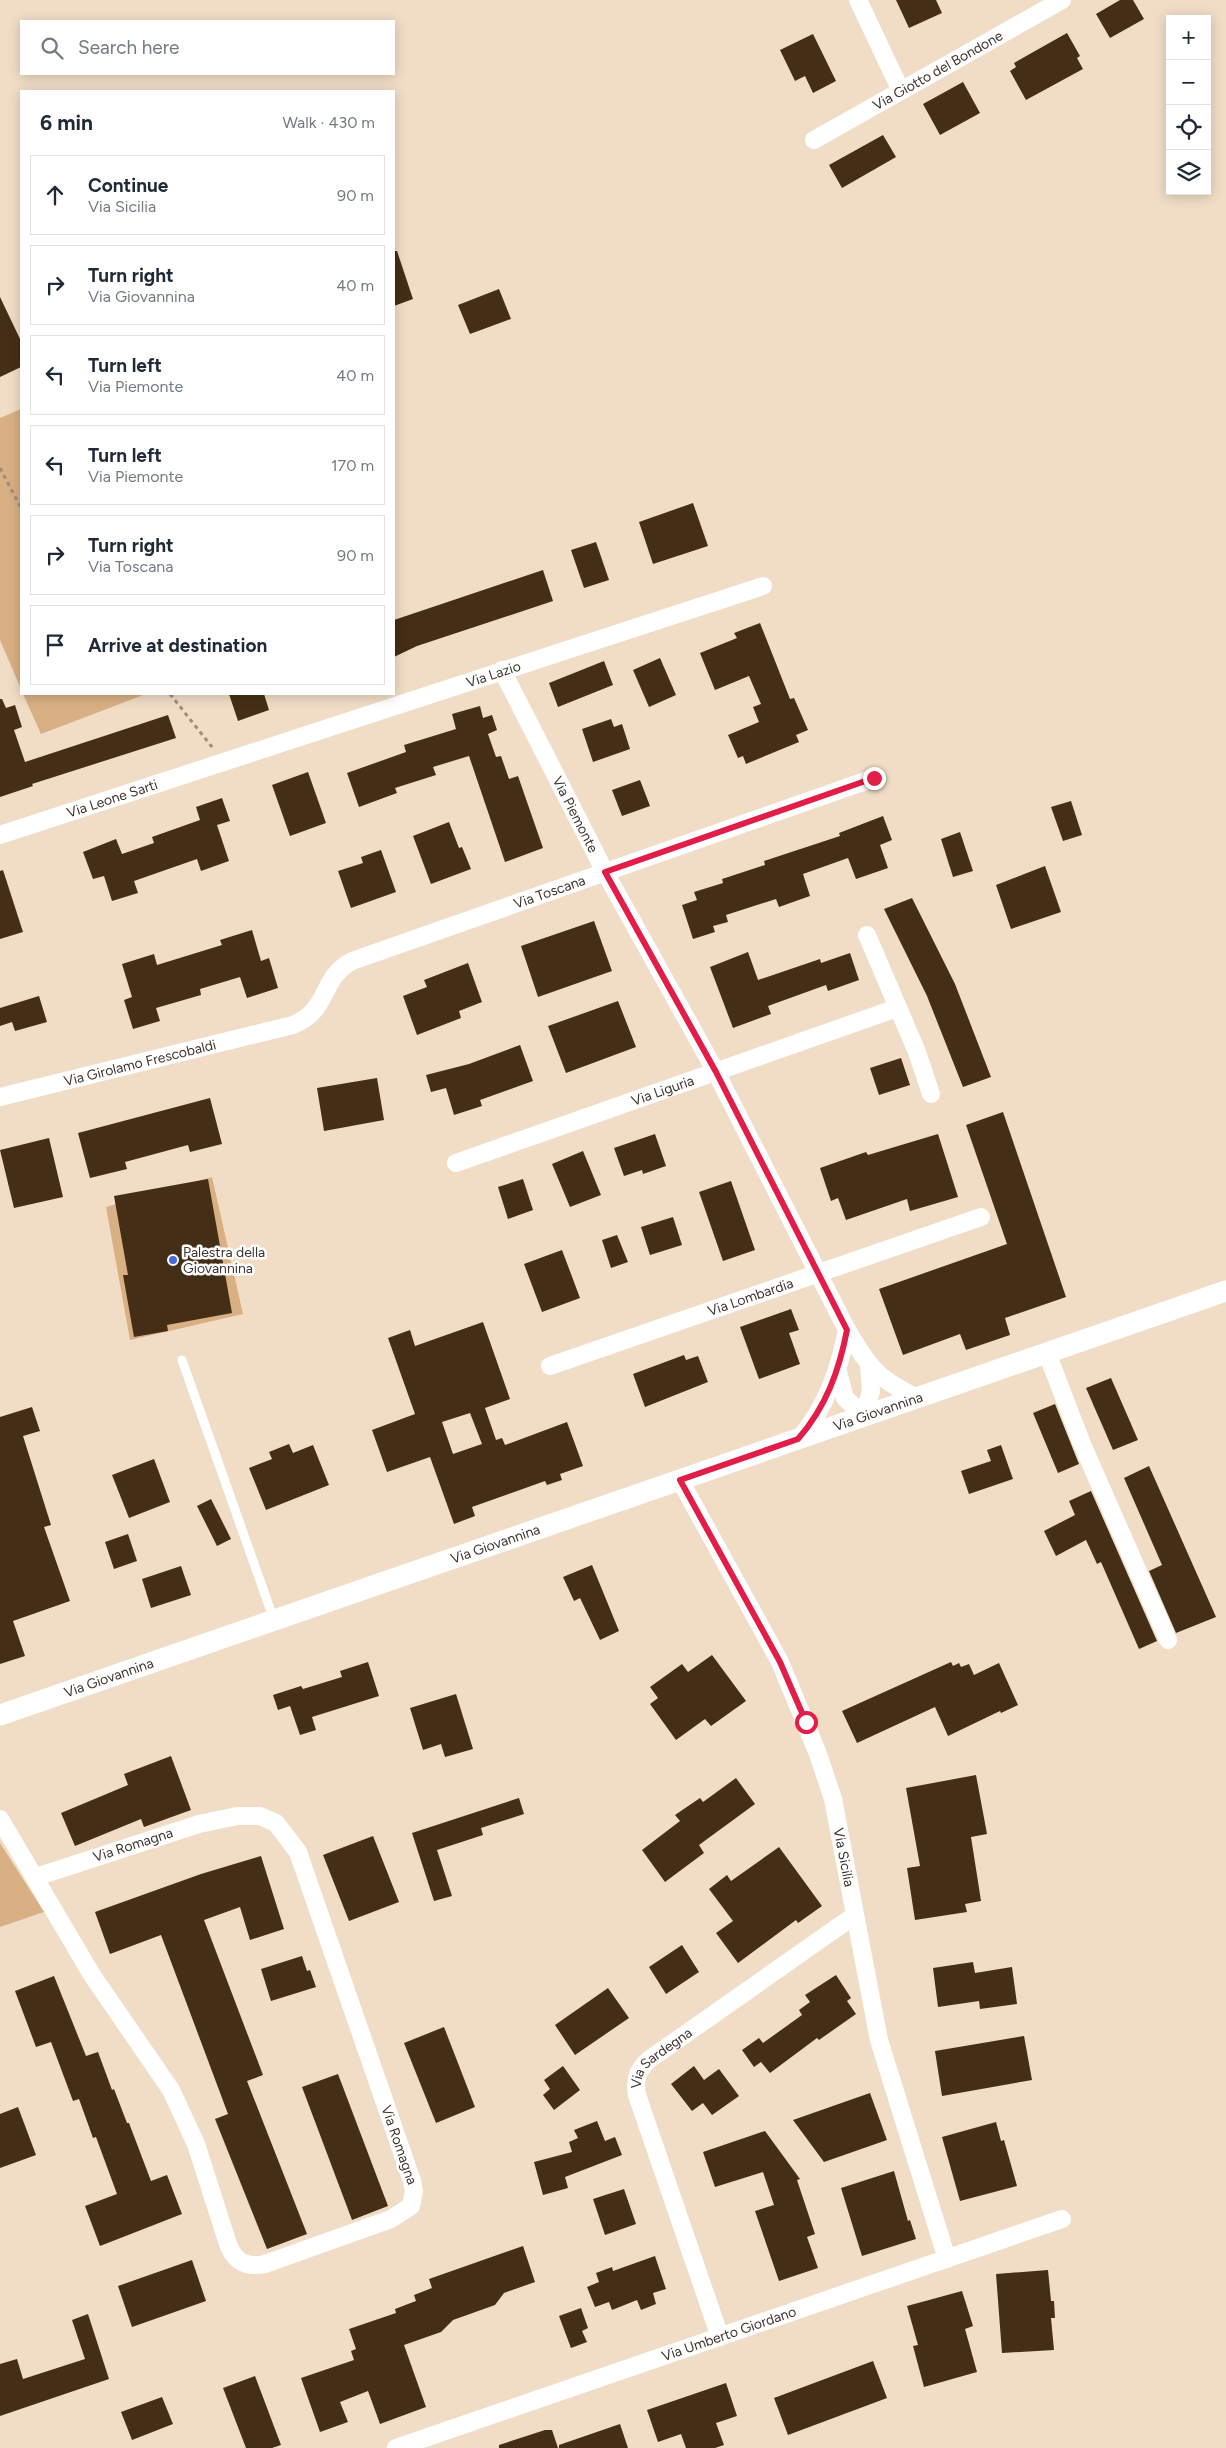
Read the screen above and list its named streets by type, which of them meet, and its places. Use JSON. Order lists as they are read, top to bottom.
{
  "streets": {
    "street": [
      "Via Giotto del Bondone",
      "Via Lazio",
      "Via Leone Sarti",
      "Via Piemonte",
      "Via Toscana",
      "Via Girolamo Frescobaldi",
      "Via Liguria",
      "Via Lombardia",
      "Via Giovannina",
      "Via Romagna",
      "Via Sicilia",
      "Via Sardegna",
      "Via Umberto Giordano"
    ]
  },
  "crossings": [
    ["Via Lazio", "Via Leone Sarti"],
    ["Via Lazio", "Via Piemonte"],
    ["Via Piemonte", "Via Toscana"],
    ["Via Piemonte", "Via Liguria"],
    ["Via Piemonte", "Via Lombardia"],
    ["Via Piemonte", "Via Giovannina"],
    ["Via Toscana", "Via Girolamo Frescobaldi"],
    ["Via Giovannina", "Via Sicilia"],
    ["Via Sicilia", "Via Sardegna"],
    ["Via Sicilia", "Via Umberto Giordano"],
    ["Via Sardegna", "Via Umberto Giordano"]
  ],
  "places": ["Palestra della Giovannina"],
  "page": {
    "map_buttons": ["+", "−"],
    "search": "Search here",
    "heading": ["6 min", "Walk · 430 m"],
    "list": [
      ["Continue", "Via Sicilia", "90 m"],
      ["Turn right", "Via Giovannina", "40 m"],
      ["Turn left", "Via Piemonte", "40 m"],
      ["Turn left", "Via Piemonte", "170 m"],
      ["Turn right", "Via Toscana", "90 m"],
      "Arrive at destination"
    ]
  }
}
